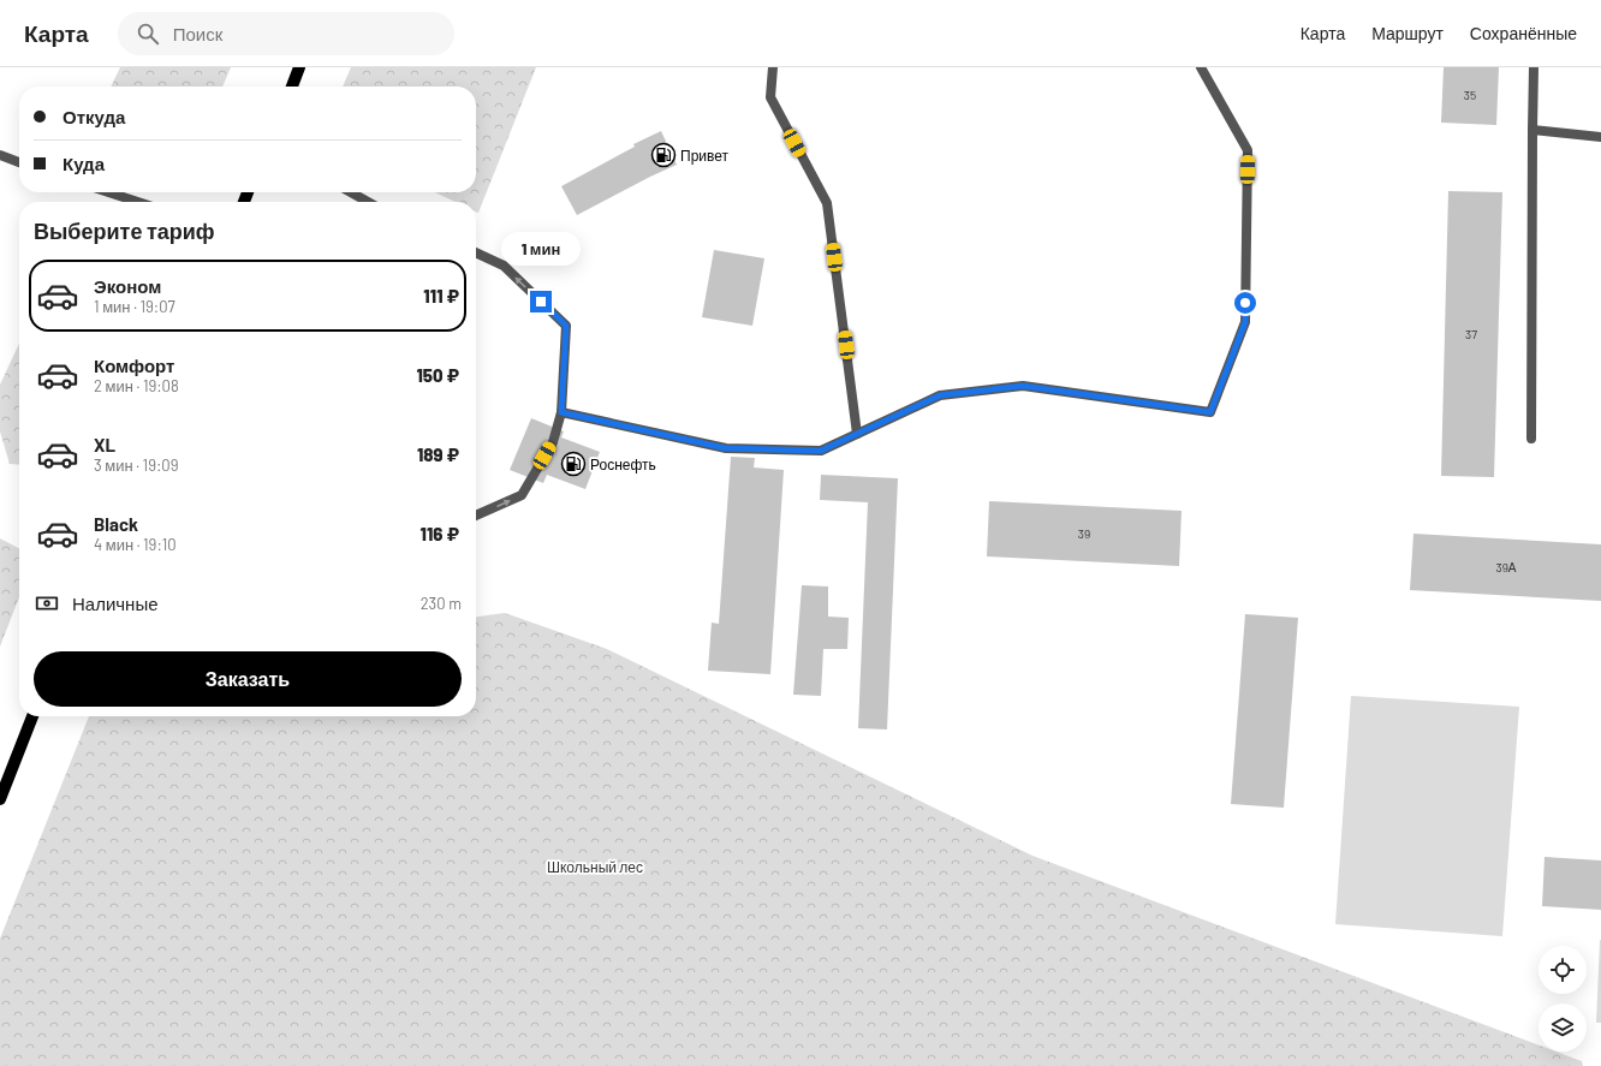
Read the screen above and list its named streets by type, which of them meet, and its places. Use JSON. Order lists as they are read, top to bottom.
{
  "parks": ["Школьный лес"],
  "places": {
    "fuel station": ["Привет", "Роснефть"]
  },
  "house_numbers": [
    "35",
    "37",
    "39",
    "39А"
  ],
  "page": {
    "header": "Карта",
    "search": "Поиск",
    "nav": ["Карта", "Маршрут", "Сохранённые"],
    "banner": ["Откуда", "Куда"],
    "heading": "Выберите тариф",
    "bubble": "1 мин",
    "list": [
      {
        "name": "Эконом",
        "note": "1 мин · 19:07",
        "value": "111 ₽"
      },
      {
        "name": "Комфорт",
        "note": "2 мин · 19:08",
        "value": "150 ₽"
      },
      {
        "name": "XL",
        "note": "3 мин · 19:09",
        "value": "189 ₽"
      },
      {
        "name": "Black",
        "note": "4 мин · 19:10",
        "value": "116 ₽"
      }
    ],
    "pay": ["Наличные", "230 m"],
    "buttons": "Заказать"
  }
}
